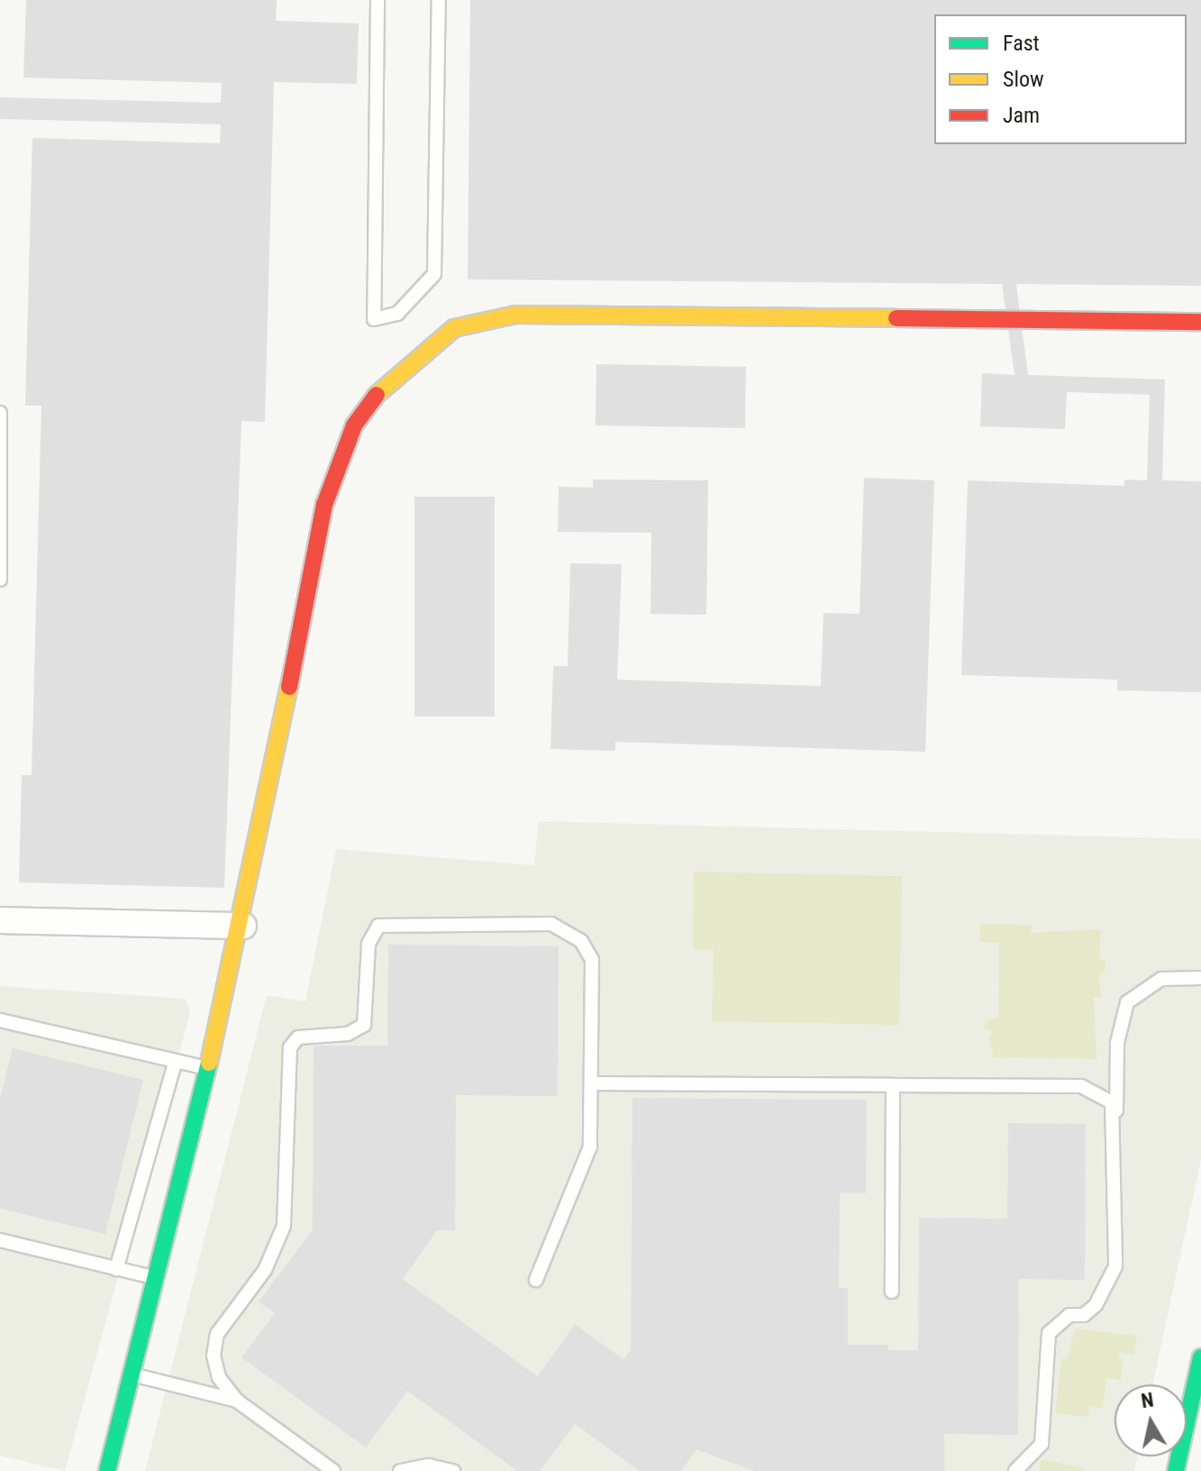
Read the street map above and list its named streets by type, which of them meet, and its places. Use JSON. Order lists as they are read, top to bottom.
{
  "legend": ["Fast", "Slow", "Jam"],
  "north": "top"
}
